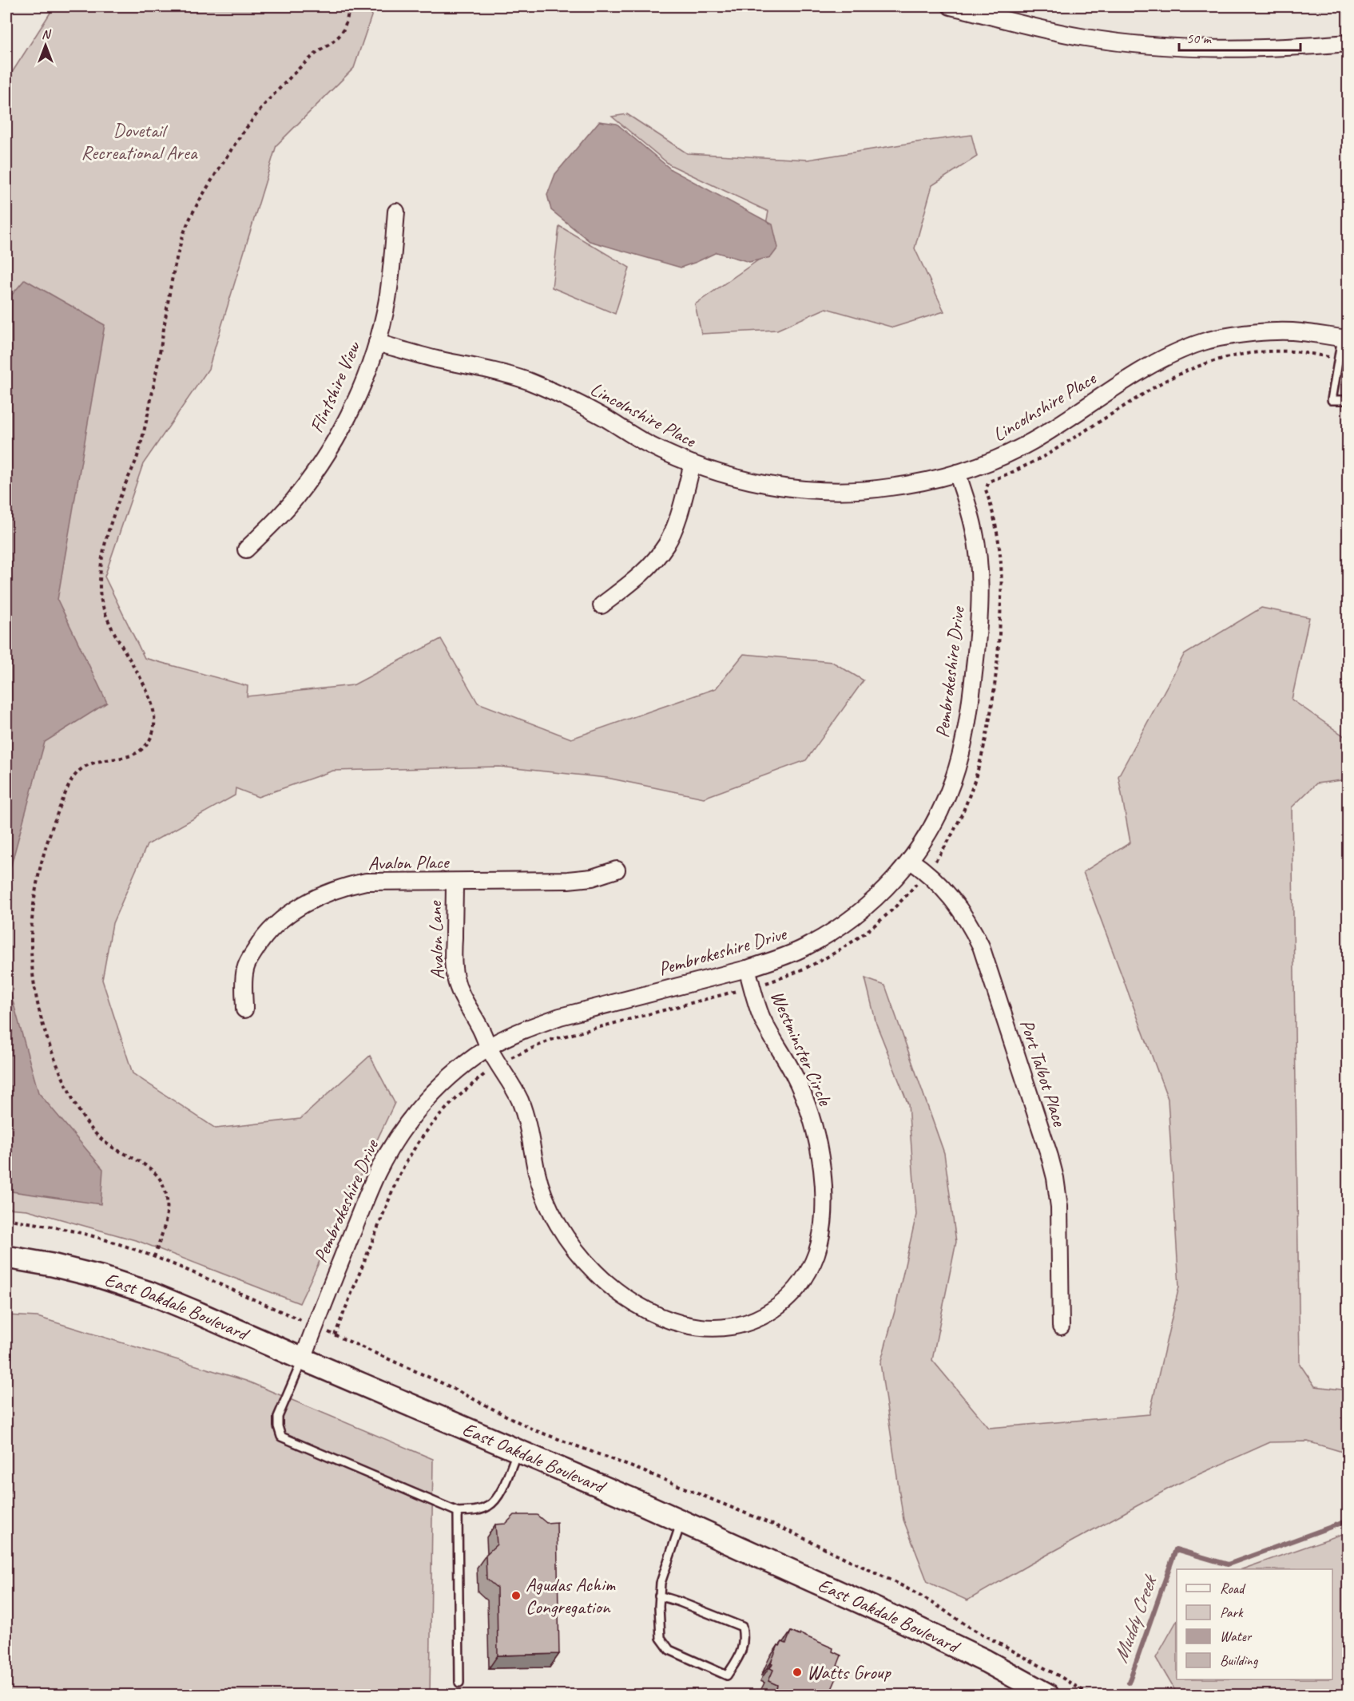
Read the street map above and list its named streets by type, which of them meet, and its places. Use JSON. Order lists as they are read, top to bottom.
{
  "streets": {
    "main road": ["East Oakdale Boulevard"],
    "street": [
      "Flintshire View",
      "Lincolnshire Place",
      "Pembrokeshire Drive",
      "Avalon Place",
      "Avalon Lane",
      "Westminster Circle",
      "Port Talbot Place"
    ]
  },
  "crossings": [
    ["Flintshire View", "Lincolnshire Place"],
    ["Lincolnshire Place", "Pembrokeshire Drive"],
    ["Pembrokeshire Drive", "Avalon Lane"],
    ["Pembrokeshire Drive", "Westminster Circle"],
    ["Pembrokeshire Drive", "Port Talbot Place"],
    ["Pembrokeshire Drive", "East Oakdale Boulevard"],
    ["Avalon Place", "Avalon Lane"],
    ["Avalon Lane", "Westminster Circle"]
  ],
  "water": ["Muddy Creek"],
  "parks": ["Dovetail Recreational Area"],
  "places": ["Agudas Achim Congregation", "Watts Group"],
  "legend": [
    "Road",
    "Park",
    "Water",
    "Building"
  ],
  "scale_bar": "50 m",
  "north": "top"
}
